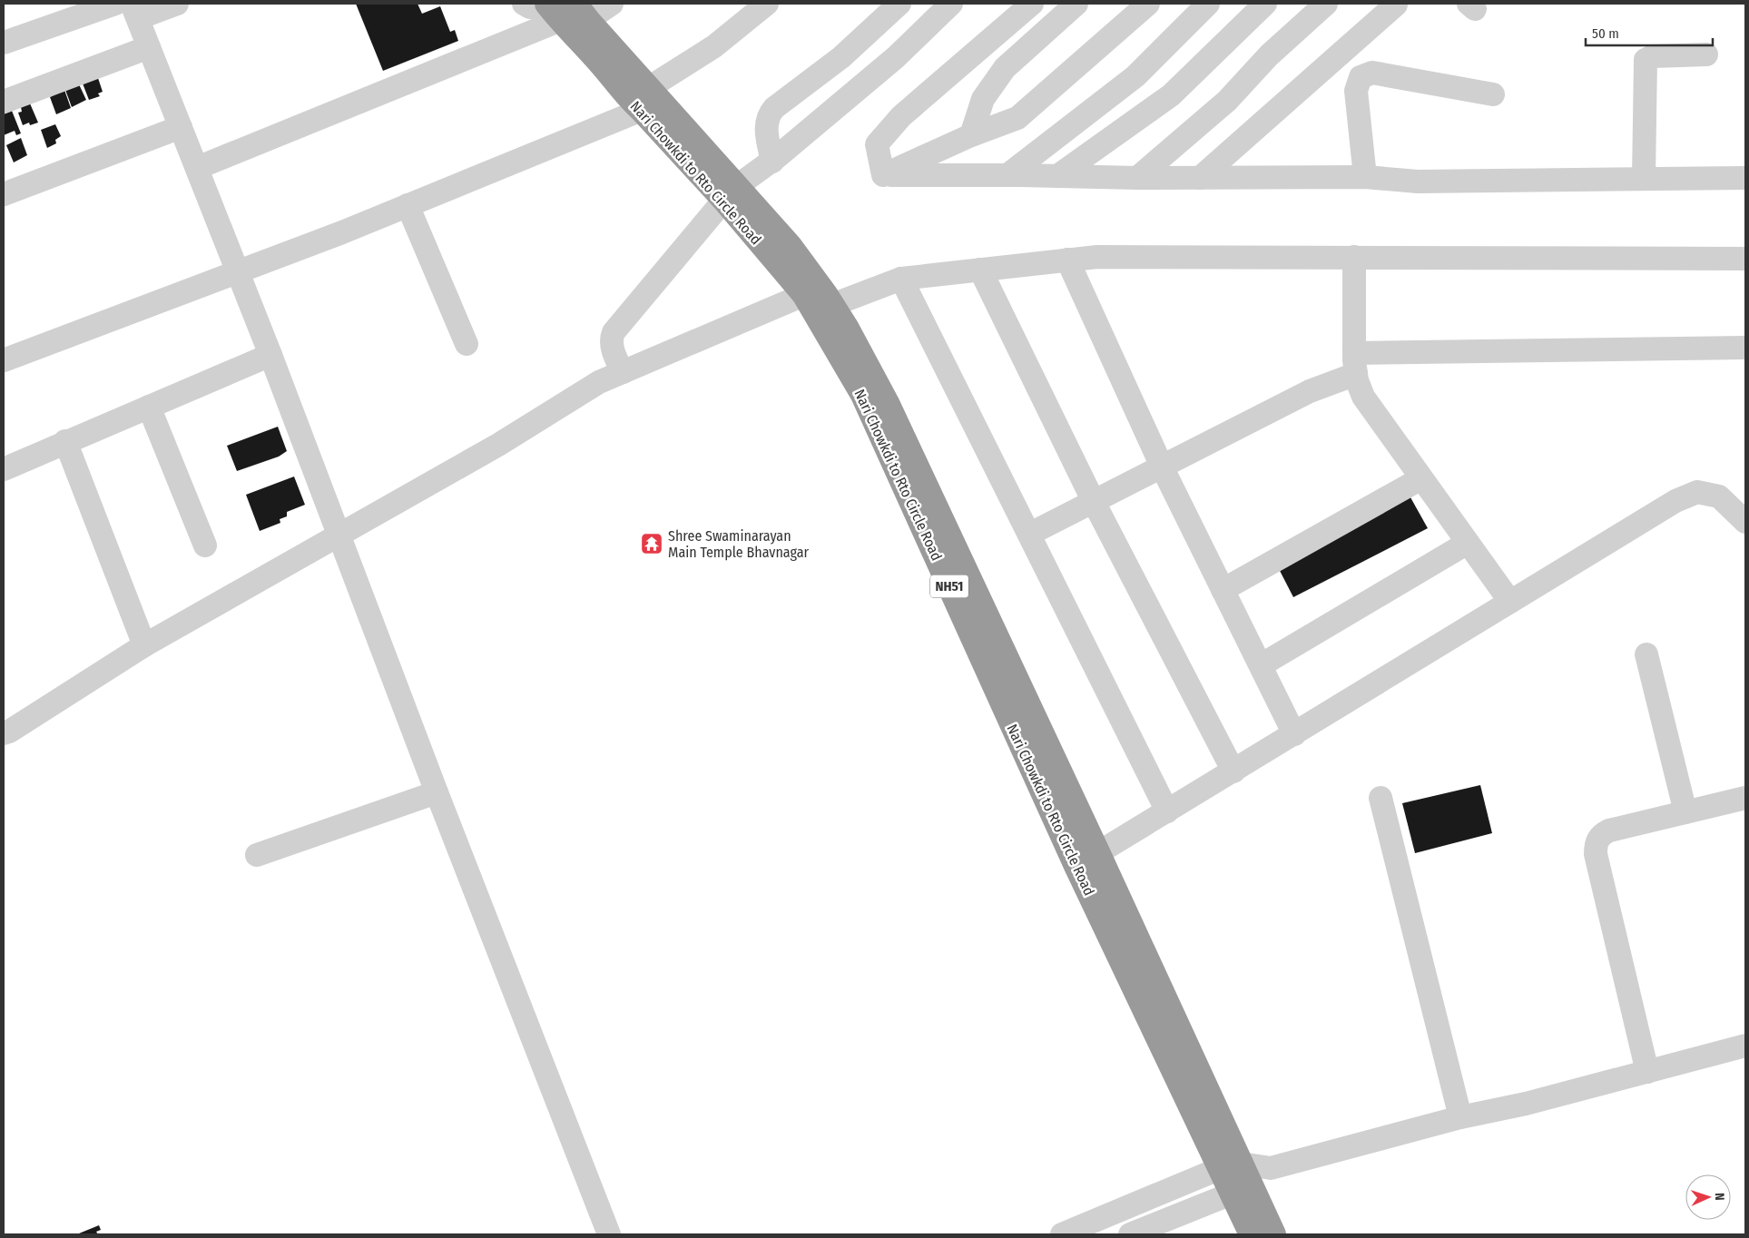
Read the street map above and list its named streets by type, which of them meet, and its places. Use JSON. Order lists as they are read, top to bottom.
{
  "streets": {
    "highway": ["Nari Chowkdi to Rto Circle Road", "NH51"]
  },
  "crossings": [
    ["Nari Chowkdi to Rto Circle Road", "NH51"]
  ],
  "places": {
    "temple": ["Shree Swaminarayan Main Temple Bhavnagar"]
  },
  "scale_bar": "50 m",
  "north": "right"
}
